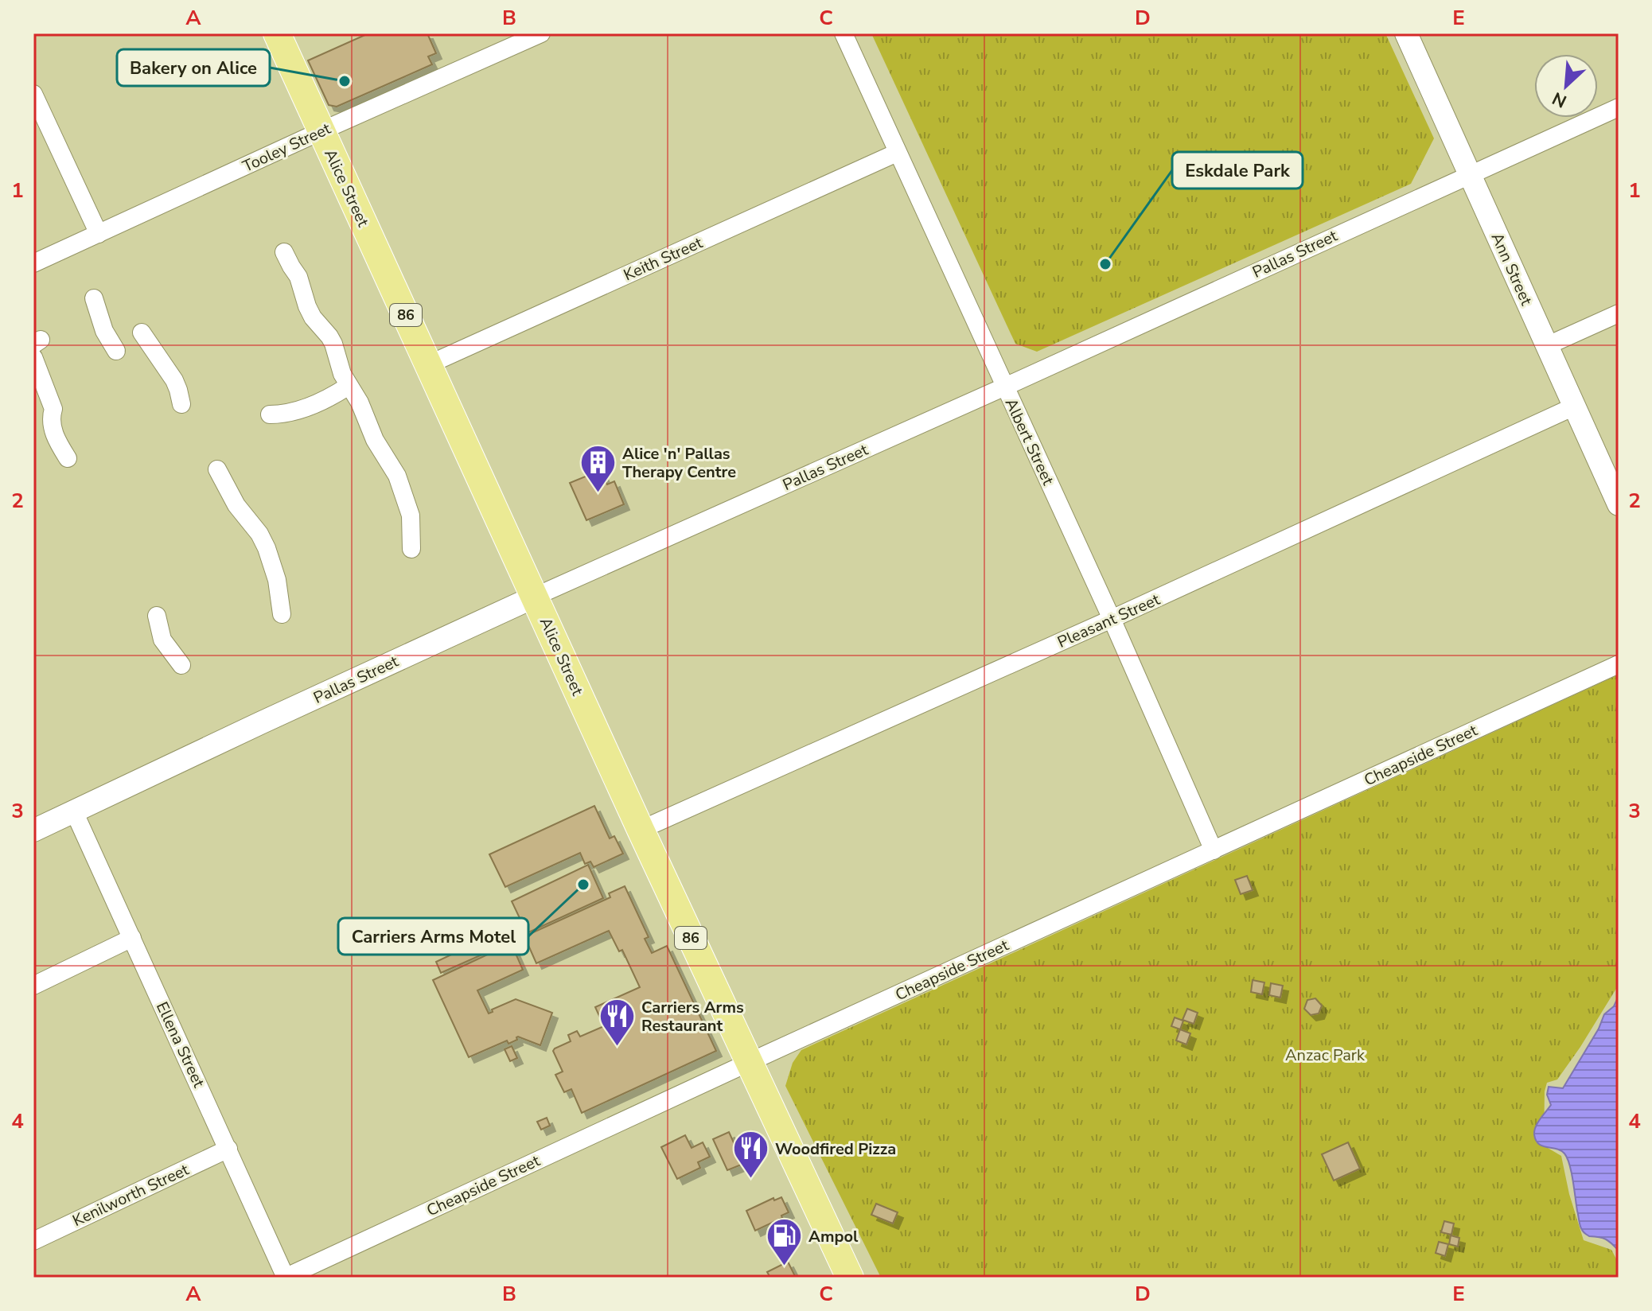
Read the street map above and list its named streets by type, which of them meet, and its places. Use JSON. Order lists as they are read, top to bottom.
{
  "streets": {
    "main road": ["Alice Street", "86"],
    "street": [
      "Tooley Street",
      "Pallas Street",
      "Keith Street",
      "Ann Street",
      "Albert Street",
      "Pleasant Street",
      "Cheapside Street",
      "Ellena Street",
      "Kenilworth Street"
    ]
  },
  "crossings": [
    ["Tooley Street", "Alice Street"],
    ["Alice Street", "Pallas Street"],
    ["Alice Street", "Keith Street"],
    ["Alice Street", "Pleasant Street"],
    ["Alice Street", "Cheapside Street"],
    ["Pallas Street", "Ann Street"],
    ["Pallas Street", "Albert Street"],
    ["Pallas Street", "Ellena Street"],
    ["Keith Street", "Albert Street"],
    ["Ann Street", "Pleasant Street"],
    ["Albert Street", "Pleasant Street"],
    ["Albert Street", "Cheapside Street"],
    ["Cheapside Street", "Ellena Street"],
    ["Ellena Street", "Kenilworth Street"]
  ],
  "parks": ["Anzac Park"],
  "places": {
    "other": ["Bakery on Alice", "Eskdale Park", "Carriers Arms Motel"],
    "building": ["Alice 'n' Pallas Therapy Centre"],
    "restaurant": ["Carriers Arms Restaurant", "Woodfired Pizza"],
    "fuel station": ["Ampol"]
  },
  "north": "bottom left",
  "grid": {
    "columns": [
      "A",
      "B",
      "C",
      "D",
      "E"
    ],
    "rows": [
      "1",
      "2",
      "3",
      "4"
    ]
  }
}
